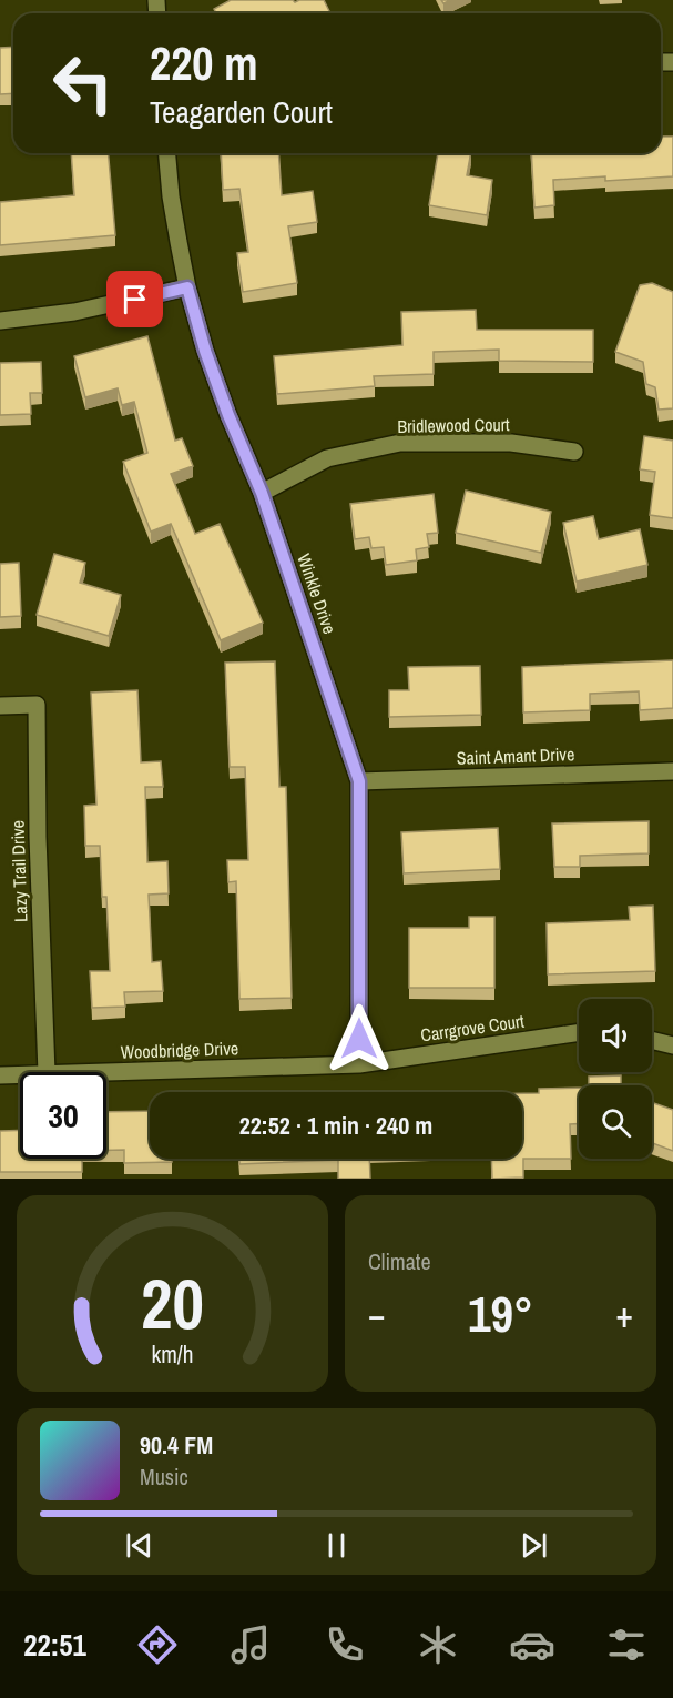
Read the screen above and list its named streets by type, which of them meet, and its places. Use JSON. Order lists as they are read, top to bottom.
{
  "streets": {
    "street": [
      "Bridlewood Court",
      "Winkle Drive",
      "Saint Amant Drive",
      "Lazy Trail Drive",
      "Carrgrove Court",
      "Woodbridge Drive"
    ]
  },
  "crossings": [
    ["Bridlewood Court", "Winkle Drive"],
    ["Winkle Drive", "Saint Amant Drive"],
    ["Winkle Drive", "Carrgrove Court"],
    ["Winkle Drive", "Woodbridge Drive"],
    ["Carrgrove Court", "Woodbridge Drive"]
  ],
  "page": {
    "turn": ["220 m", "Teagarden Court"],
    "limit": "30",
    "trip": "22:52 · 1 min · 240 m",
    "tile": "Climate",
    "heat": ["−", "19°", "+"],
    "song": ["90.4 FM", "Music"],
    "tabs": "22:51",
    "gauge": ["20", "km/h"]
  }
}
